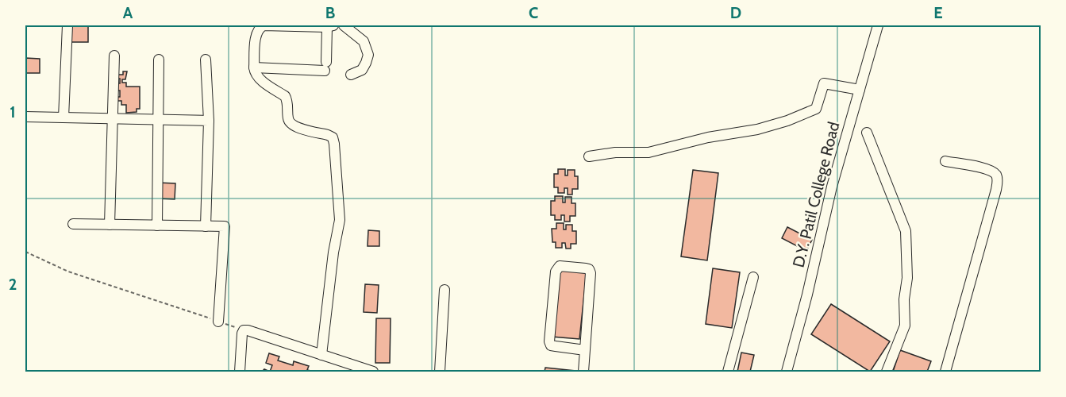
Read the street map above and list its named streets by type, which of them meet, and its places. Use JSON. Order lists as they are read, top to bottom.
{
  "streets": {
    "street": ["D.Y. Patil College Road"]
  },
  "grid": {
    "columns": [
      "A",
      "B",
      "C",
      "D",
      "E"
    ],
    "rows": ["1", "2"]
  }
}
